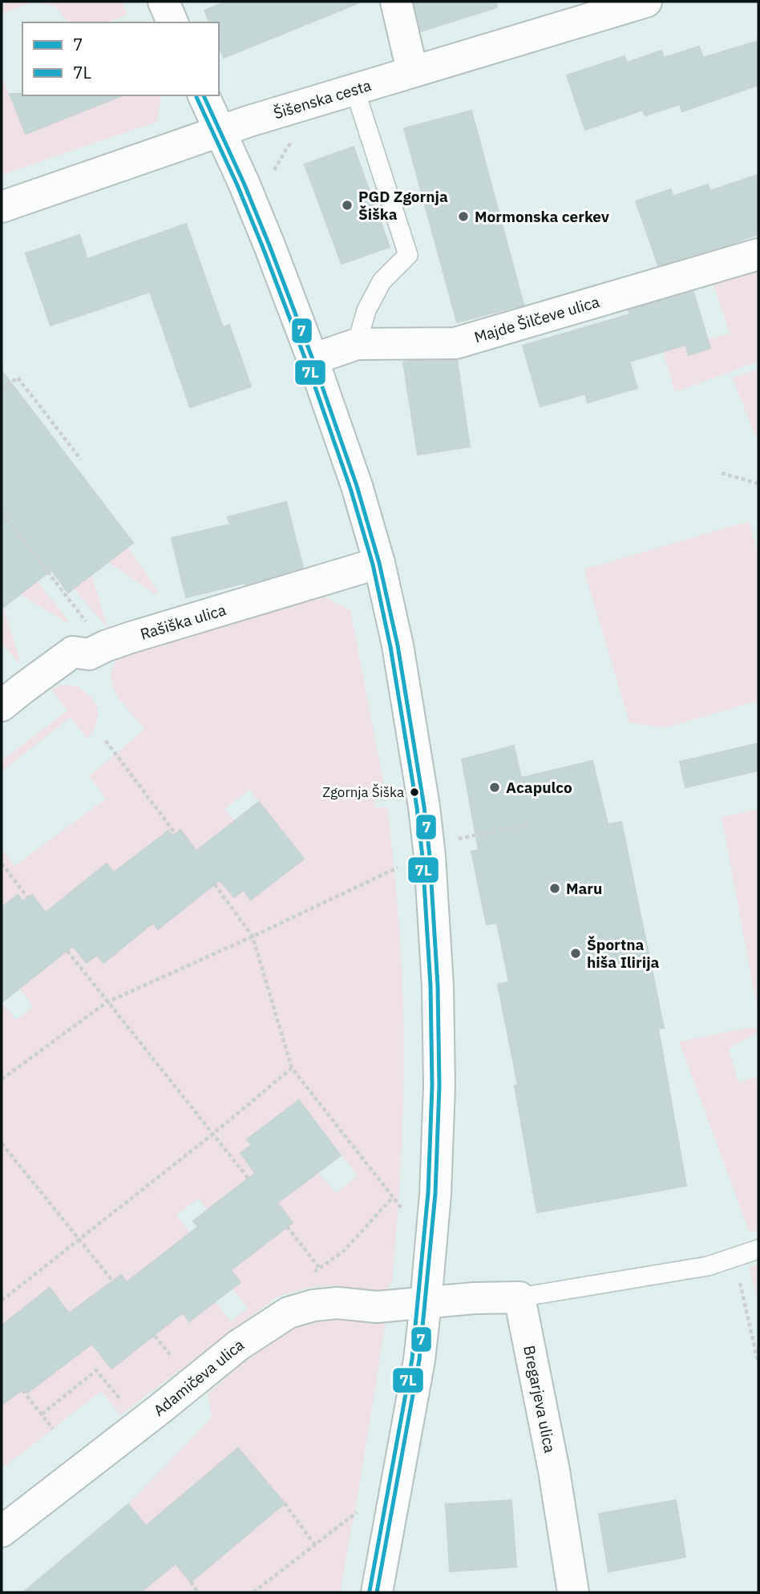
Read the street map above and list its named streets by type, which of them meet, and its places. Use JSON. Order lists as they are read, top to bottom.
{
  "streets": {
    "street": [
      "Šišenska cesta",
      "Majde Šilčeve ulica",
      "Rašiška ulica",
      "Adamičeva ulica",
      "Bregarjeva ulica"
    ]
  },
  "places": [
    "PGD Zgornja Šiška",
    "Mormonska cerkev",
    "Acapulco",
    "Zgornja Šiška",
    "Maru",
    "Športna hiša Ilirija"
  ],
  "lines": ["transit line 7", "transit line 7L"],
  "legend": ["7", "7L"]
}
